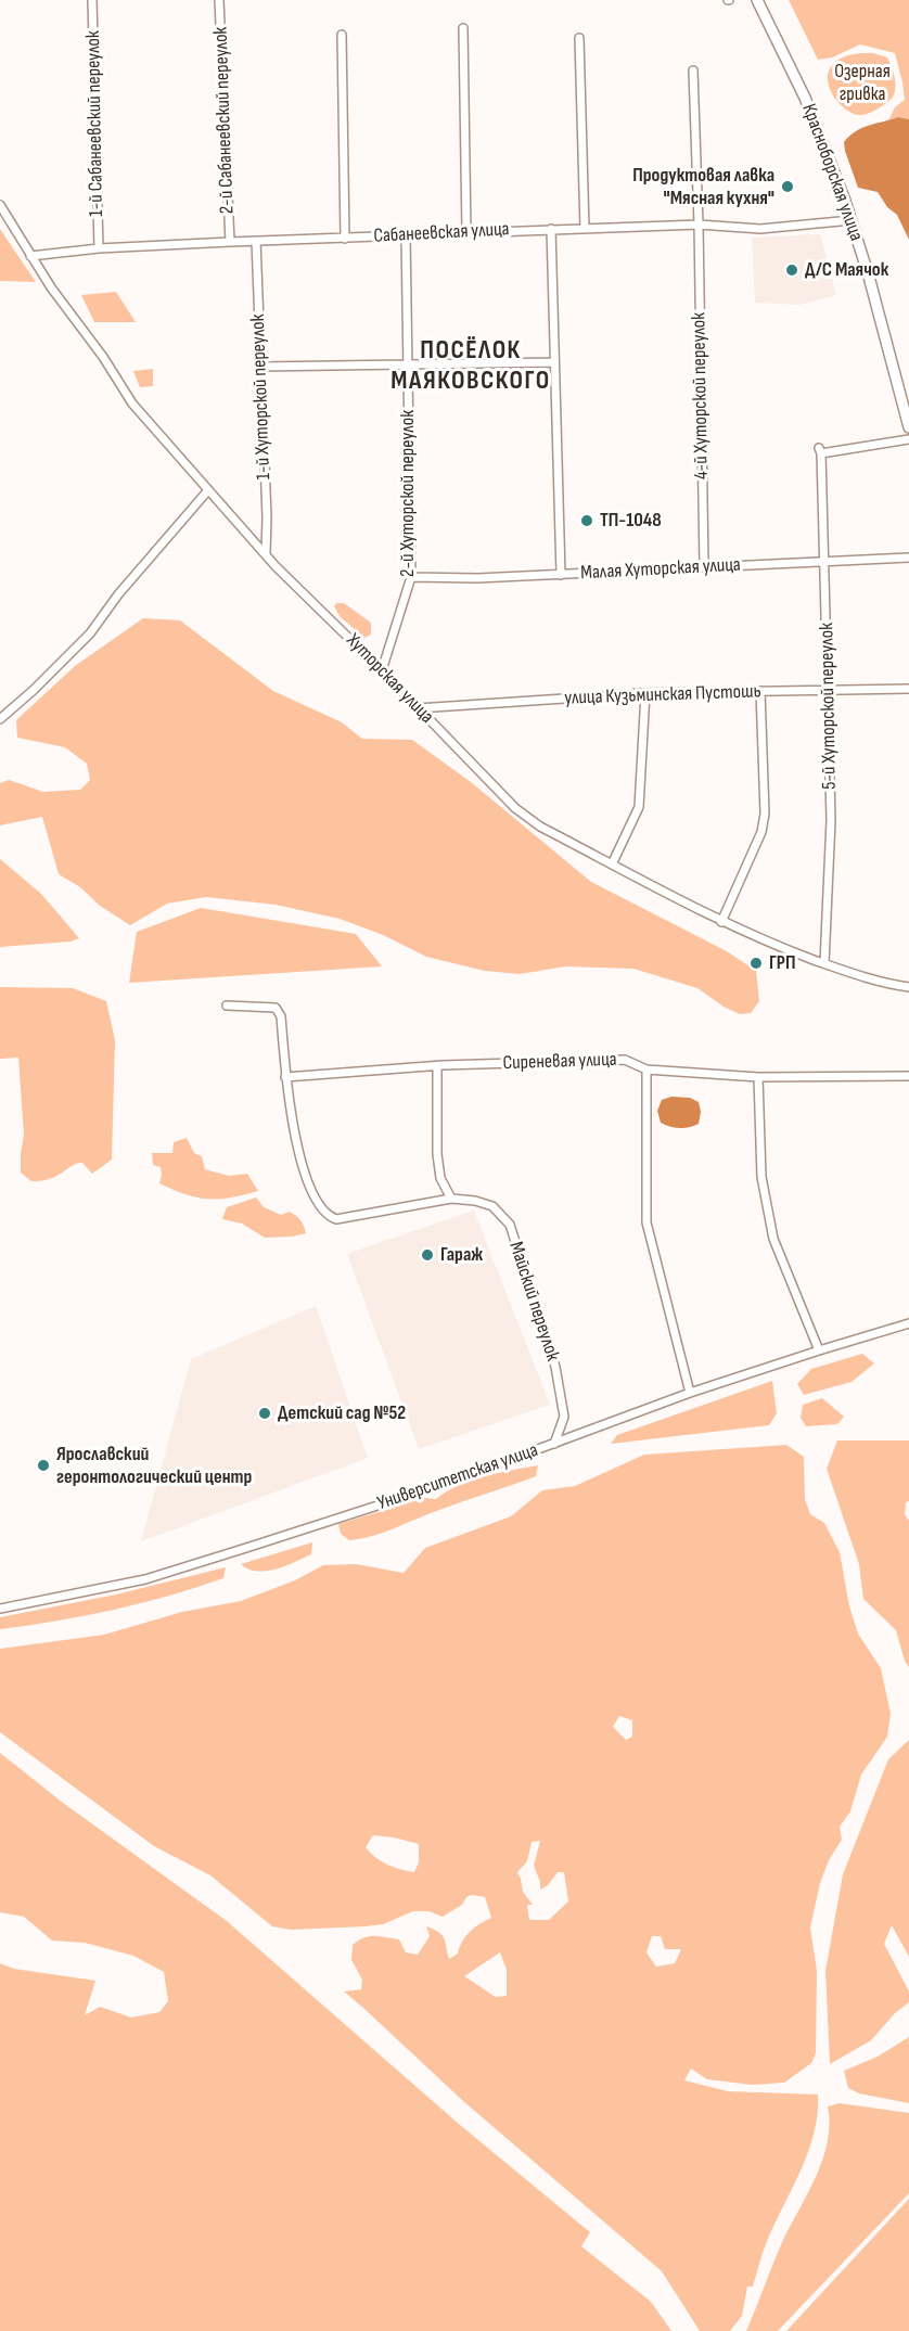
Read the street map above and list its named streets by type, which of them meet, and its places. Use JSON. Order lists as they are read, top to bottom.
{
  "streets": {
    "street": [
      "2-й Сабанеевский переулок",
      "1-й Сабанеевский переулок",
      "Красноборская улица",
      "Сабанеевская улица",
      "4-й Хуторской переулок",
      "1-й Хуторской переулок",
      "2-й Хуторской переулок",
      "Малая Хуторская улица",
      "Хуторская улица",
      "улица Кузьминская Пустошь",
      "5-й Хуторской переулок",
      "Сиреневая улица",
      "Майский переулок",
      "Университетская улица"
    ]
  },
  "crossings": [
    ["2-й Сабанеевский переулок", "Сабанеевская улица"],
    ["1-й Сабанеевский переулок", "Сабанеевская улица"],
    ["Красноборская улица", "Сабанеевская улица"],
    ["Сабанеевская улица", "4-й Хуторской переулок"],
    ["Сабанеевская улица", "1-й Хуторской переулок"],
    ["Сабанеевская улица", "2-й Хуторской переулок"],
    ["Сабанеевская улица", "Хуторская улица"],
    ["4-й Хуторской переулок", "Малая Хуторская улица"],
    ["1-й Хуторской переулок", "Хуторская улица"],
    ["2-й Хуторской переулок", "Малая Хуторская улица"],
    ["2-й Хуторской переулок", "Хуторская улица"],
    ["Малая Хуторская улица", "5-й Хуторской переулок"],
    ["Хуторская улица", "улица Кузьминская Пустошь"],
    ["Хуторская улица", "5-й Хуторской переулок"],
    ["улица Кузьминская Пустошь", "5-й Хуторской переулок"],
    ["Сиреневая улица", "Майский переулок"],
    ["Майский переулок", "Университетская улица"]
  ],
  "districts": ["ПОСЁЛОК МАЯКОВСКОГО"],
  "parks": ["Озерная гривка"],
  "places": [
    "Продуктовая лавка \"Мясная кухня\"",
    "Д/С Маячок",
    "ТП-1048",
    "ГРП",
    "Гараж",
    "Детский сад №52",
    "Ярославский геронтологический центр"
  ]
}
